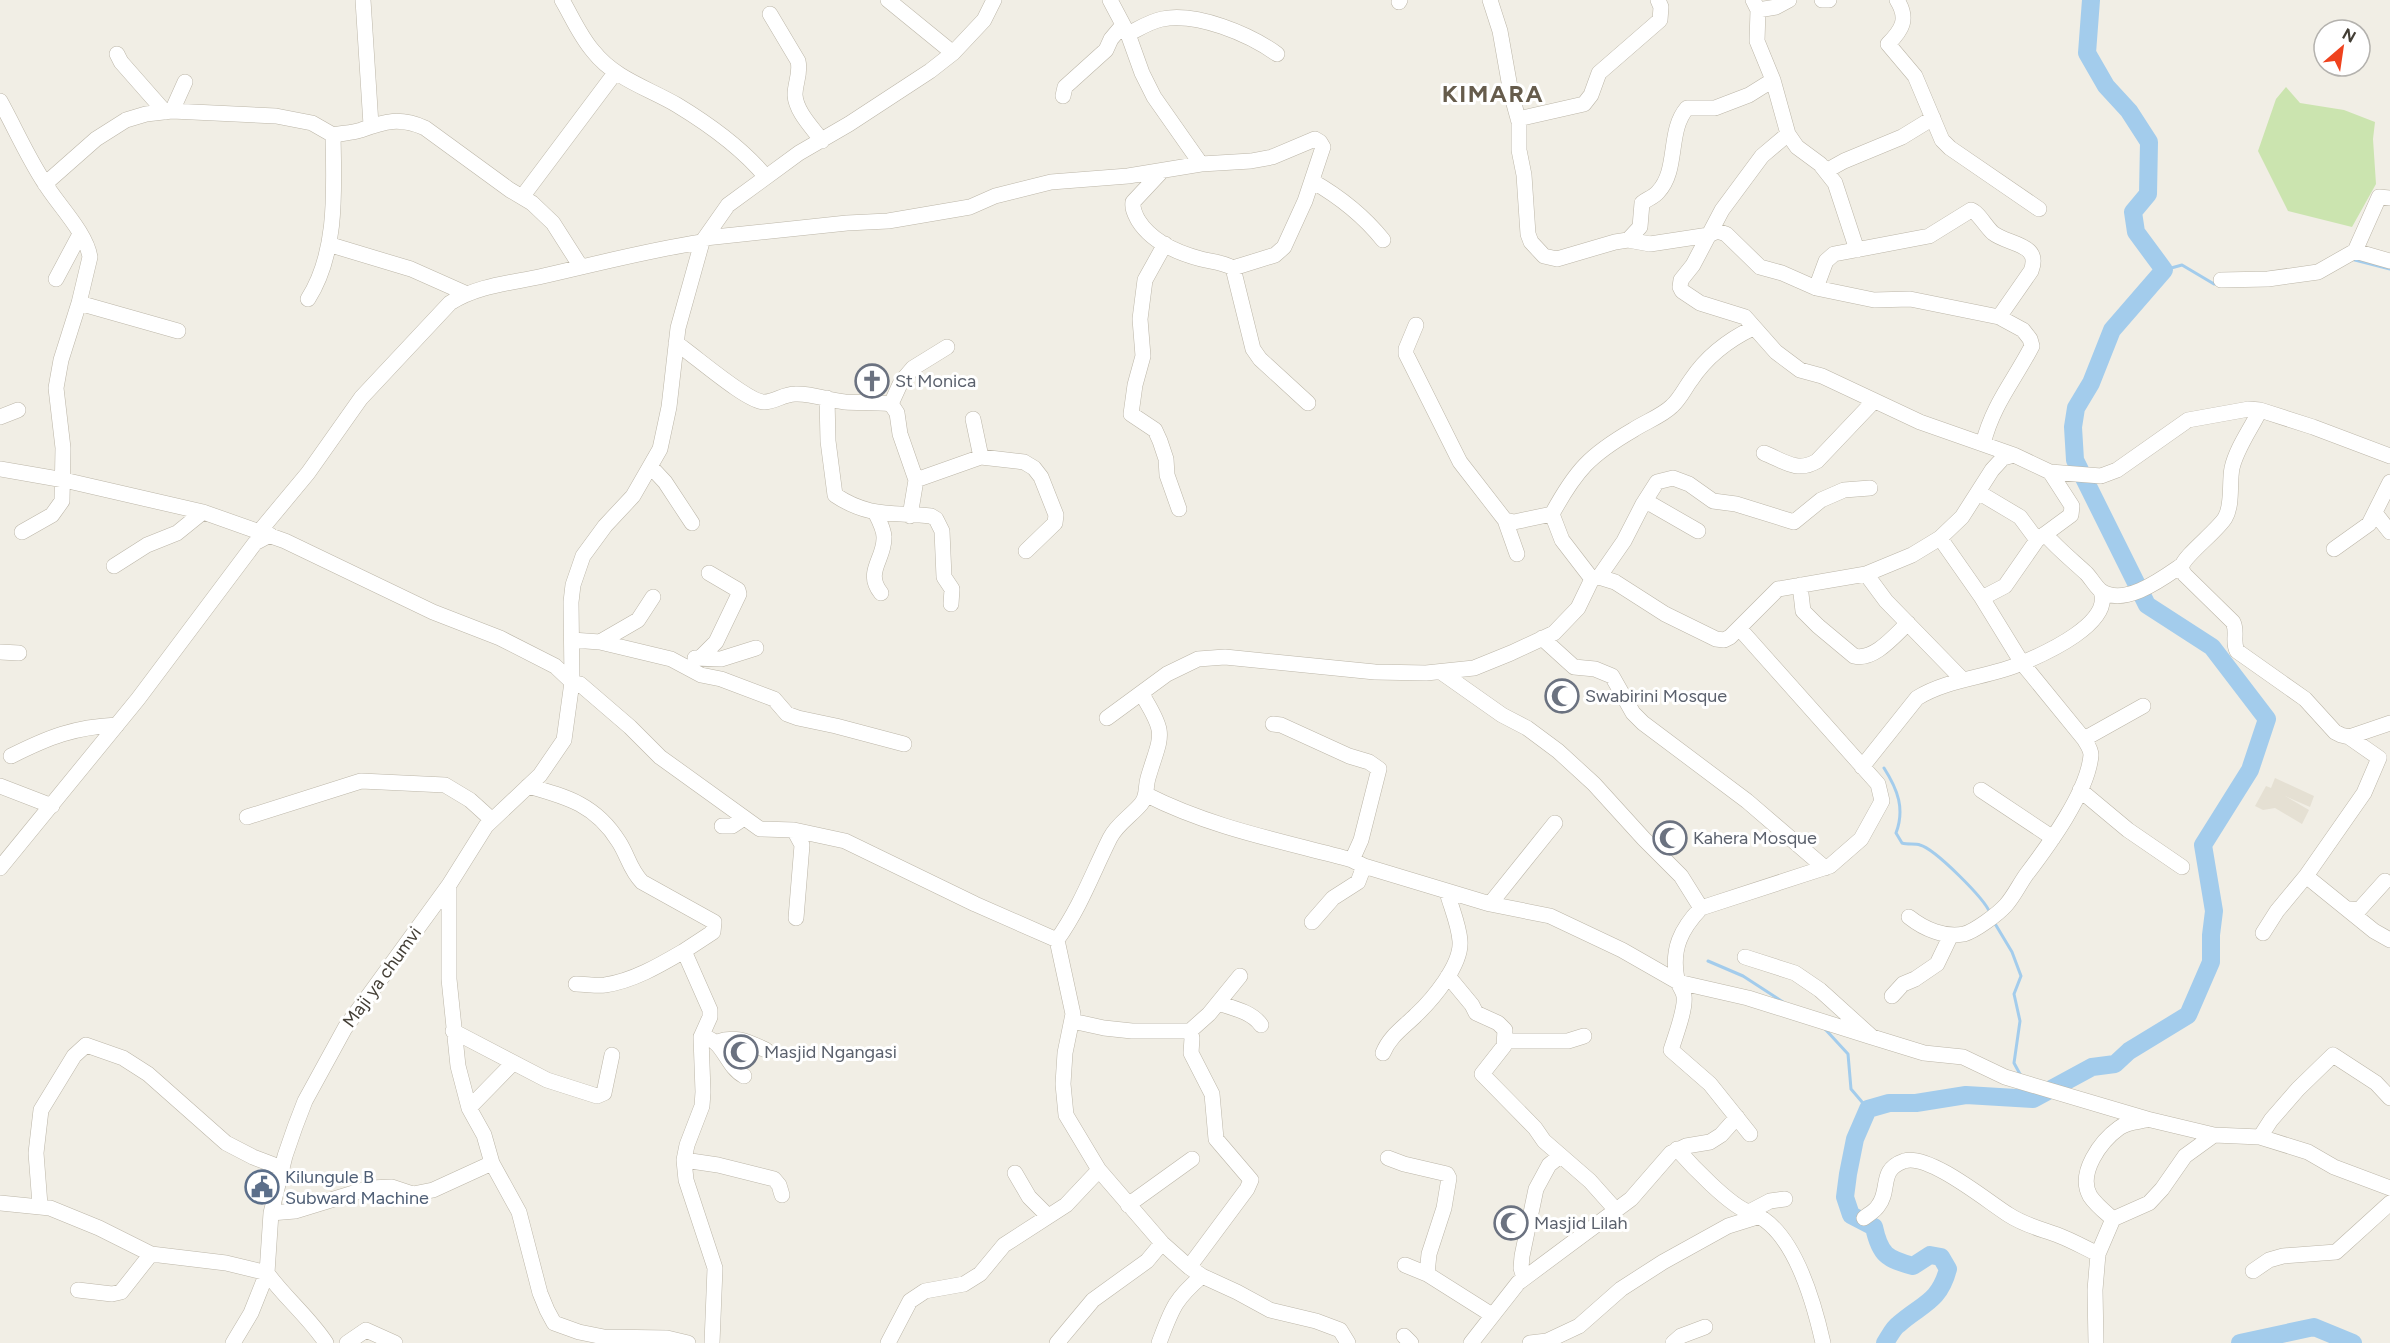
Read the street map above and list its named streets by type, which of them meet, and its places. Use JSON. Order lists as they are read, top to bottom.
{
  "streets": {
    "street": ["Maji ya chumvi"]
  },
  "districts": ["KIMARA"],
  "places": {
    "church": ["St Monica"],
    "mosque": [
      "Swabirini Mosque",
      "Kahera Mosque",
      "Masjid Ngangasi",
      "Masjid Lilah"
    ],
    "public building": ["Kilungule B Subward Machine"]
  },
  "north": "top right"
}
